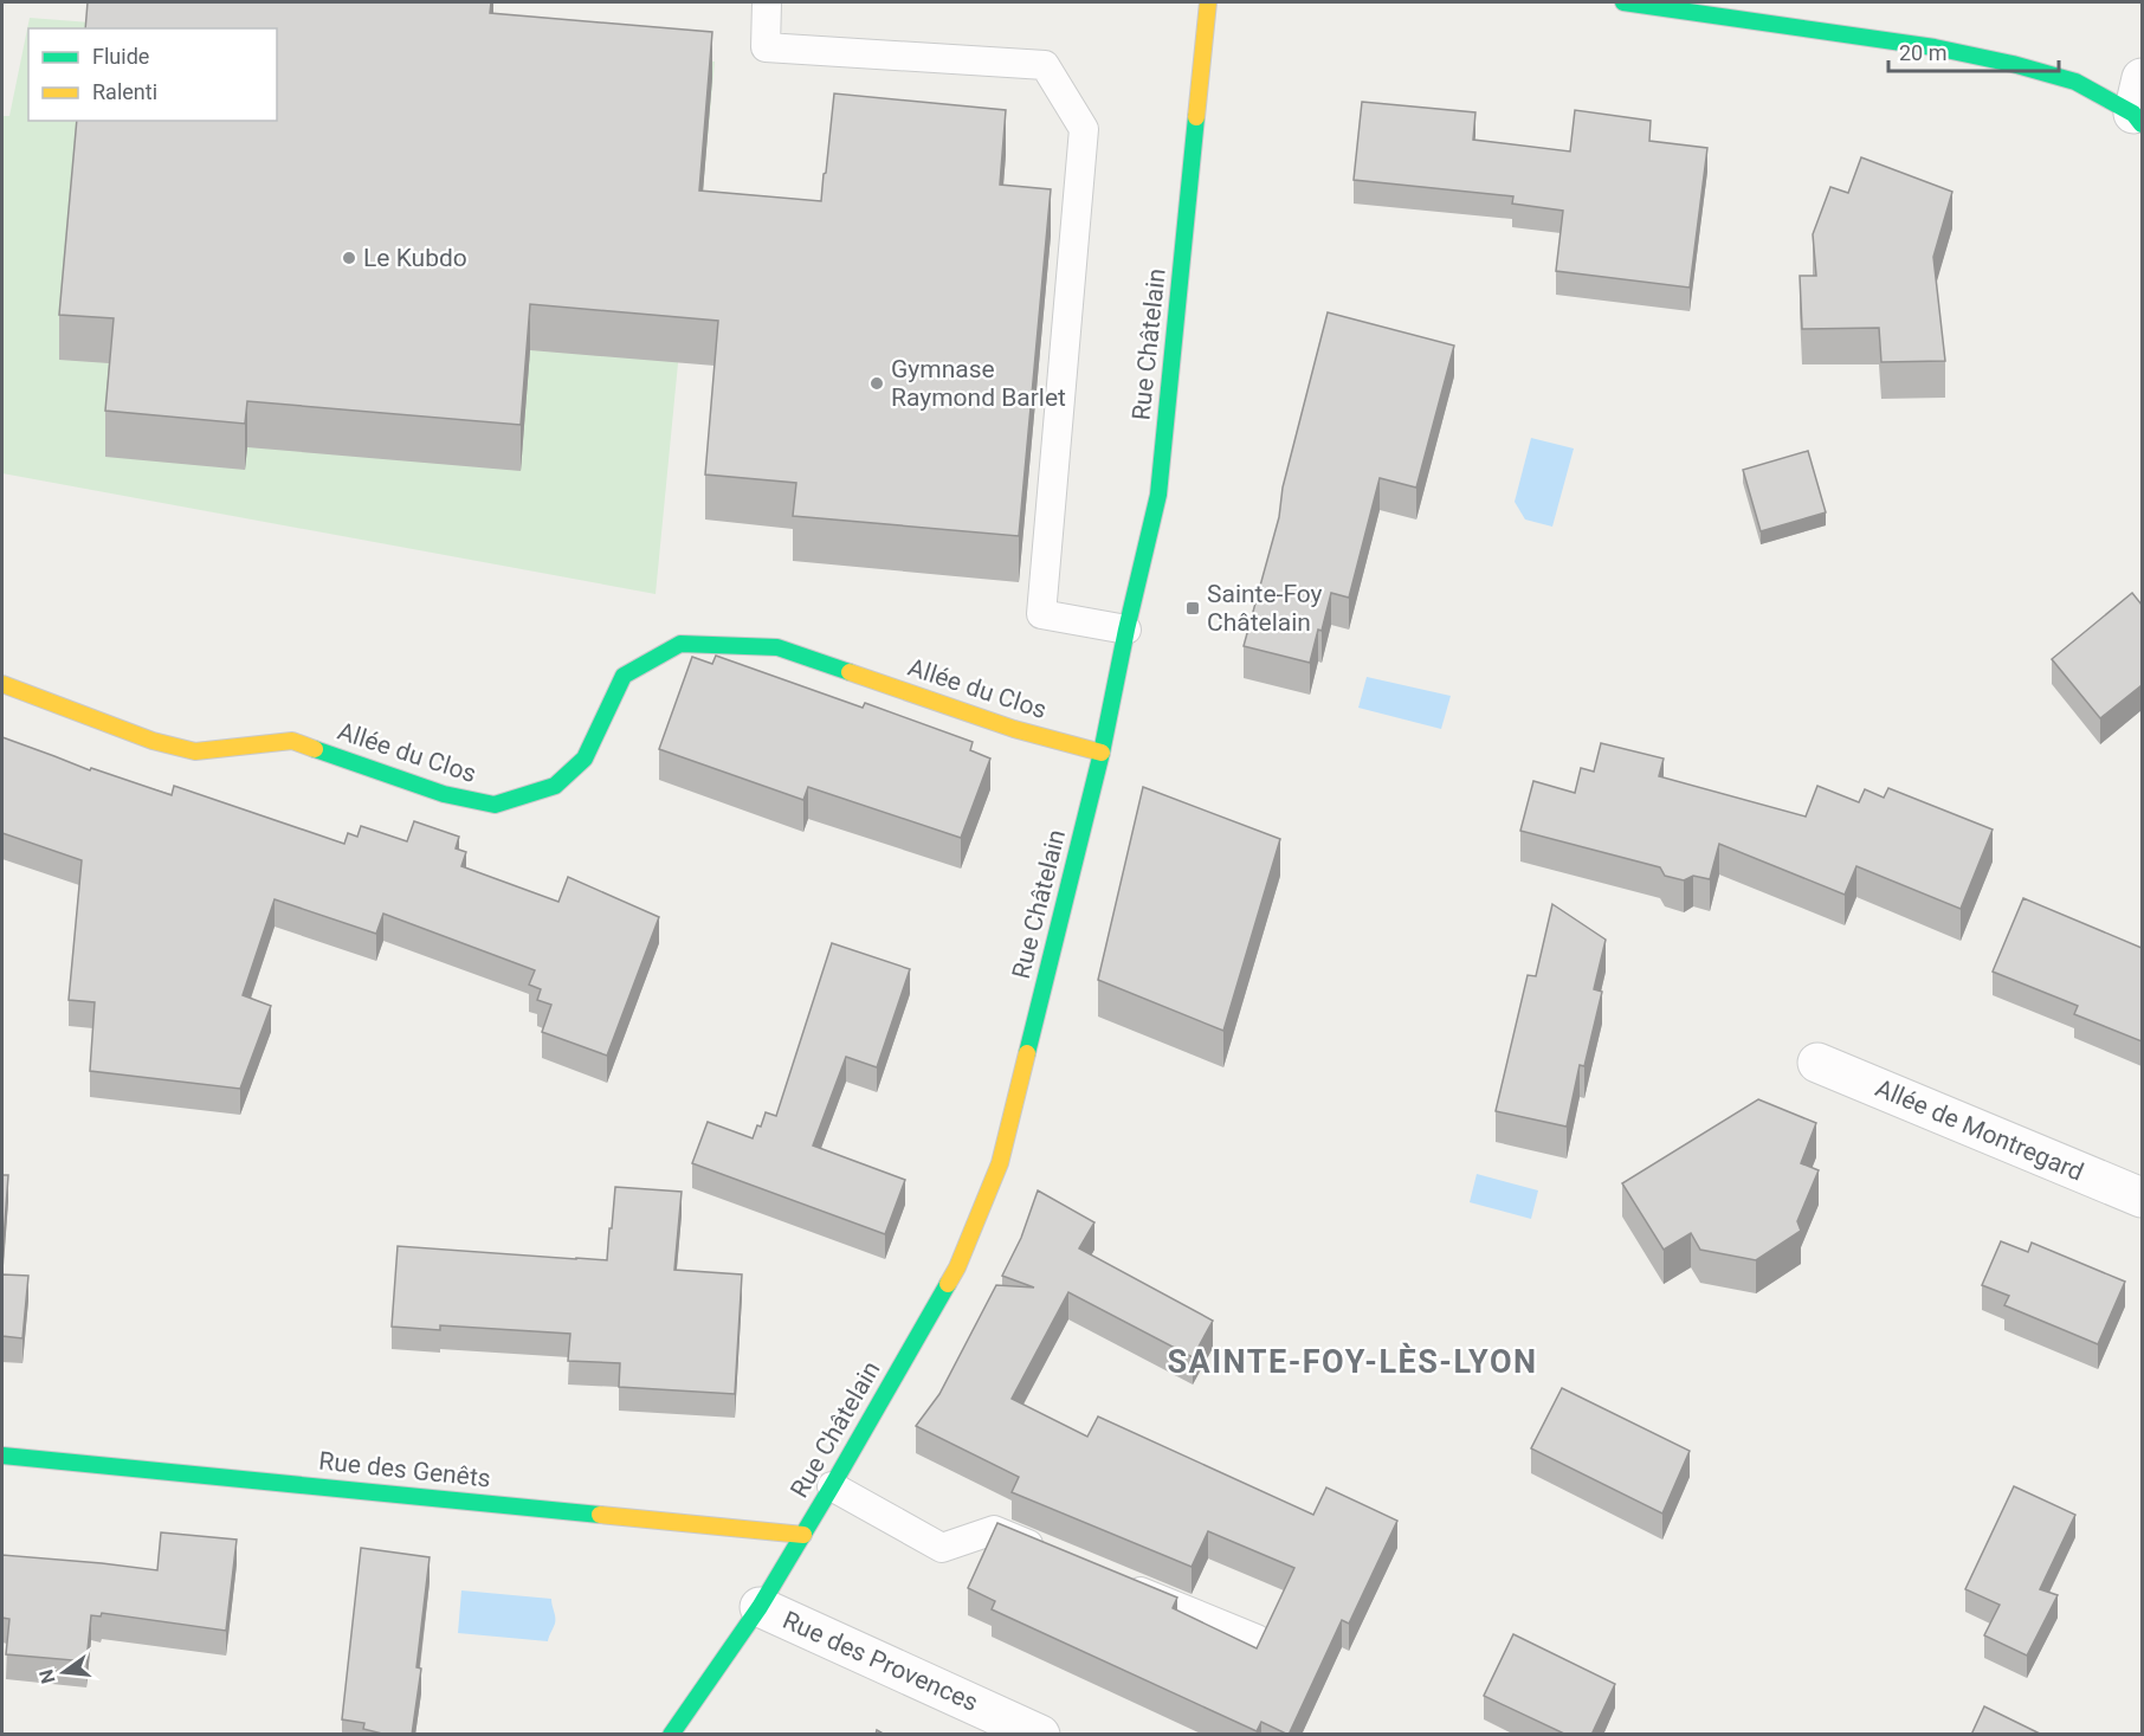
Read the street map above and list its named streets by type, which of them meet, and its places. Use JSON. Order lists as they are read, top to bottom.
{
  "streets": {
    "street": [
      "Rue Châtelain",
      "Allée du Clos",
      "Allée de Montregard",
      "Rue des Genêts",
      "Rue des Provences"
    ]
  },
  "crossings": [
    ["Rue Châtelain", "Allée du Clos"],
    ["Rue Châtelain", "Rue des Genêts"],
    ["Rue Châtelain", "Rue des Provences"]
  ],
  "districts": ["SAINTE-FOY-LÈS-LYON"],
  "places": {
    "other": ["Le Kubdo", "Gymnase Raymond Barlet"],
    "transit": ["Sainte-Foy Châtelain"]
  },
  "legend": ["Fluide", "Ralenti"],
  "scale_bar": "20 m",
  "north": "left"
}
